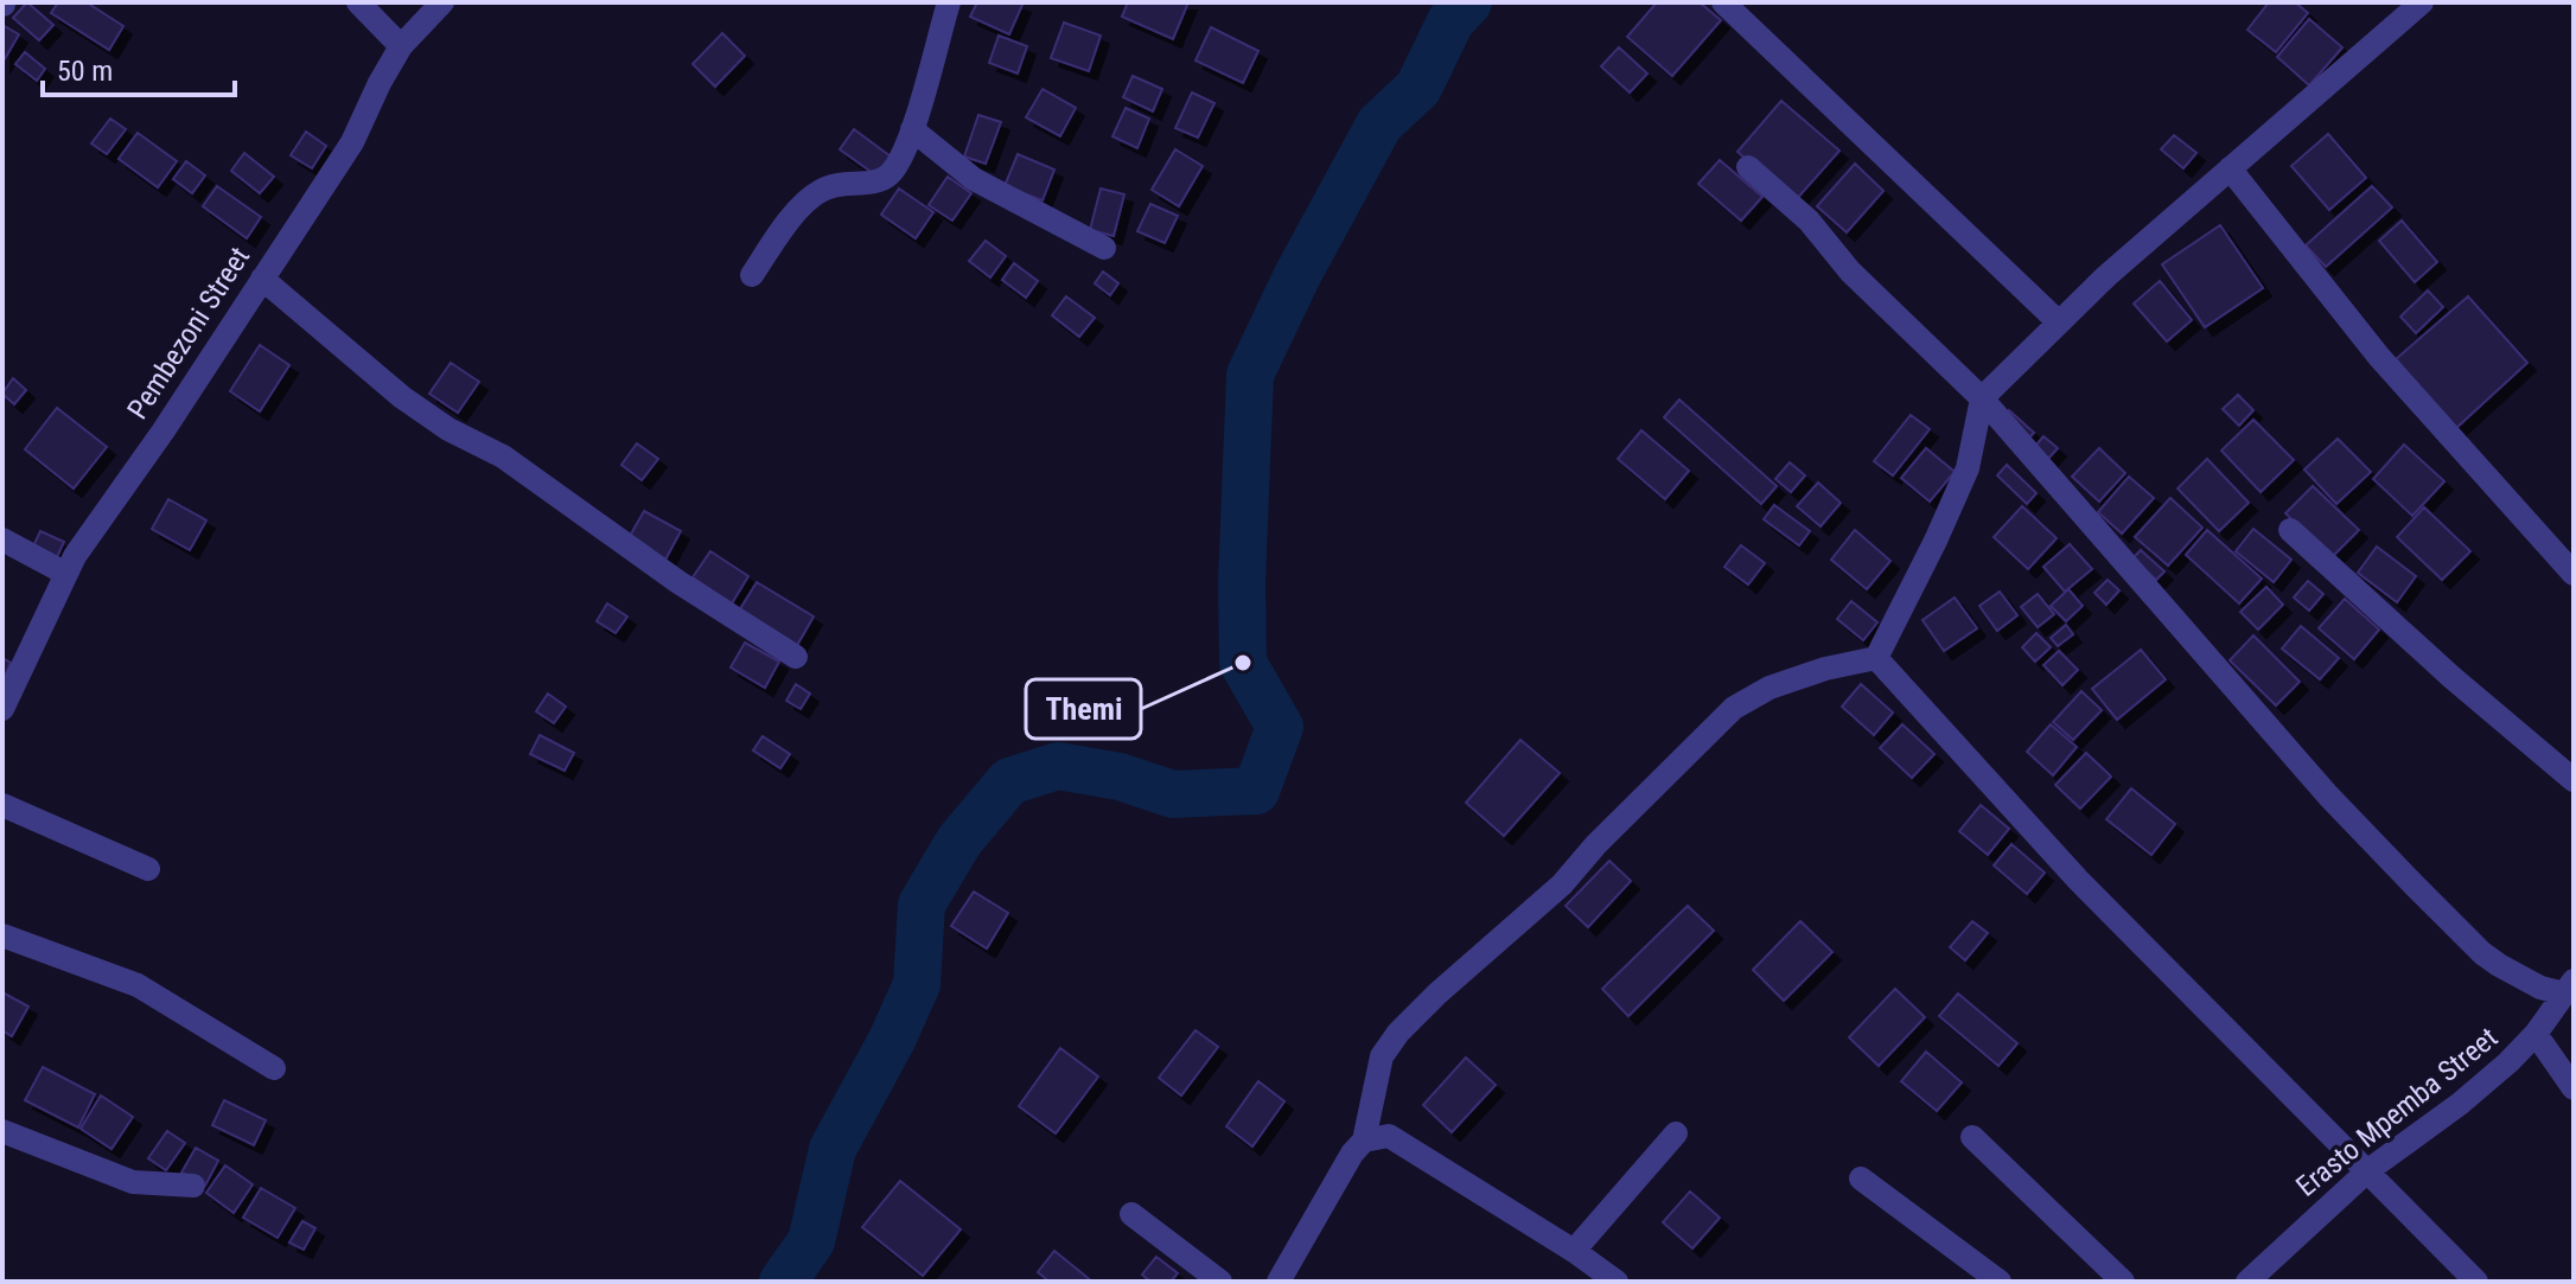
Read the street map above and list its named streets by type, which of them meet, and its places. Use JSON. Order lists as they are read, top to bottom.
{
  "streets": {
    "street": ["Pembezoni Street", "Erasto Mpemba Street"]
  },
  "places": ["Themi"],
  "scale_bar": "50 m"
}
